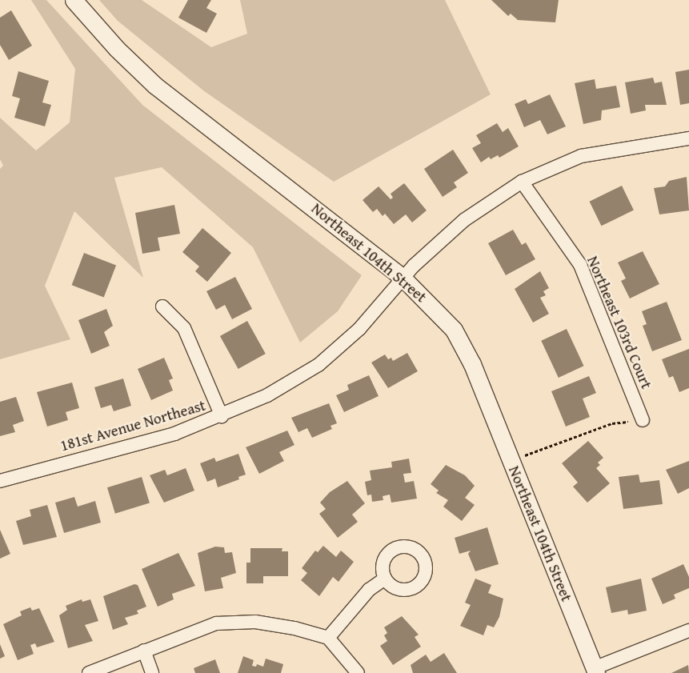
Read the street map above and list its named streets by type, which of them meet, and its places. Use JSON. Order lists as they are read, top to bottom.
{
  "streets": {
    "street": ["Northeast 104th Street", "Northeast 103rd Court", "181st Avenue Northeast"]
  },
  "crossings": [
    ["Northeast 104th Street", "181st Avenue Northeast"],
    ["Northeast 103rd Court", "181st Avenue Northeast"]
  ]
}
